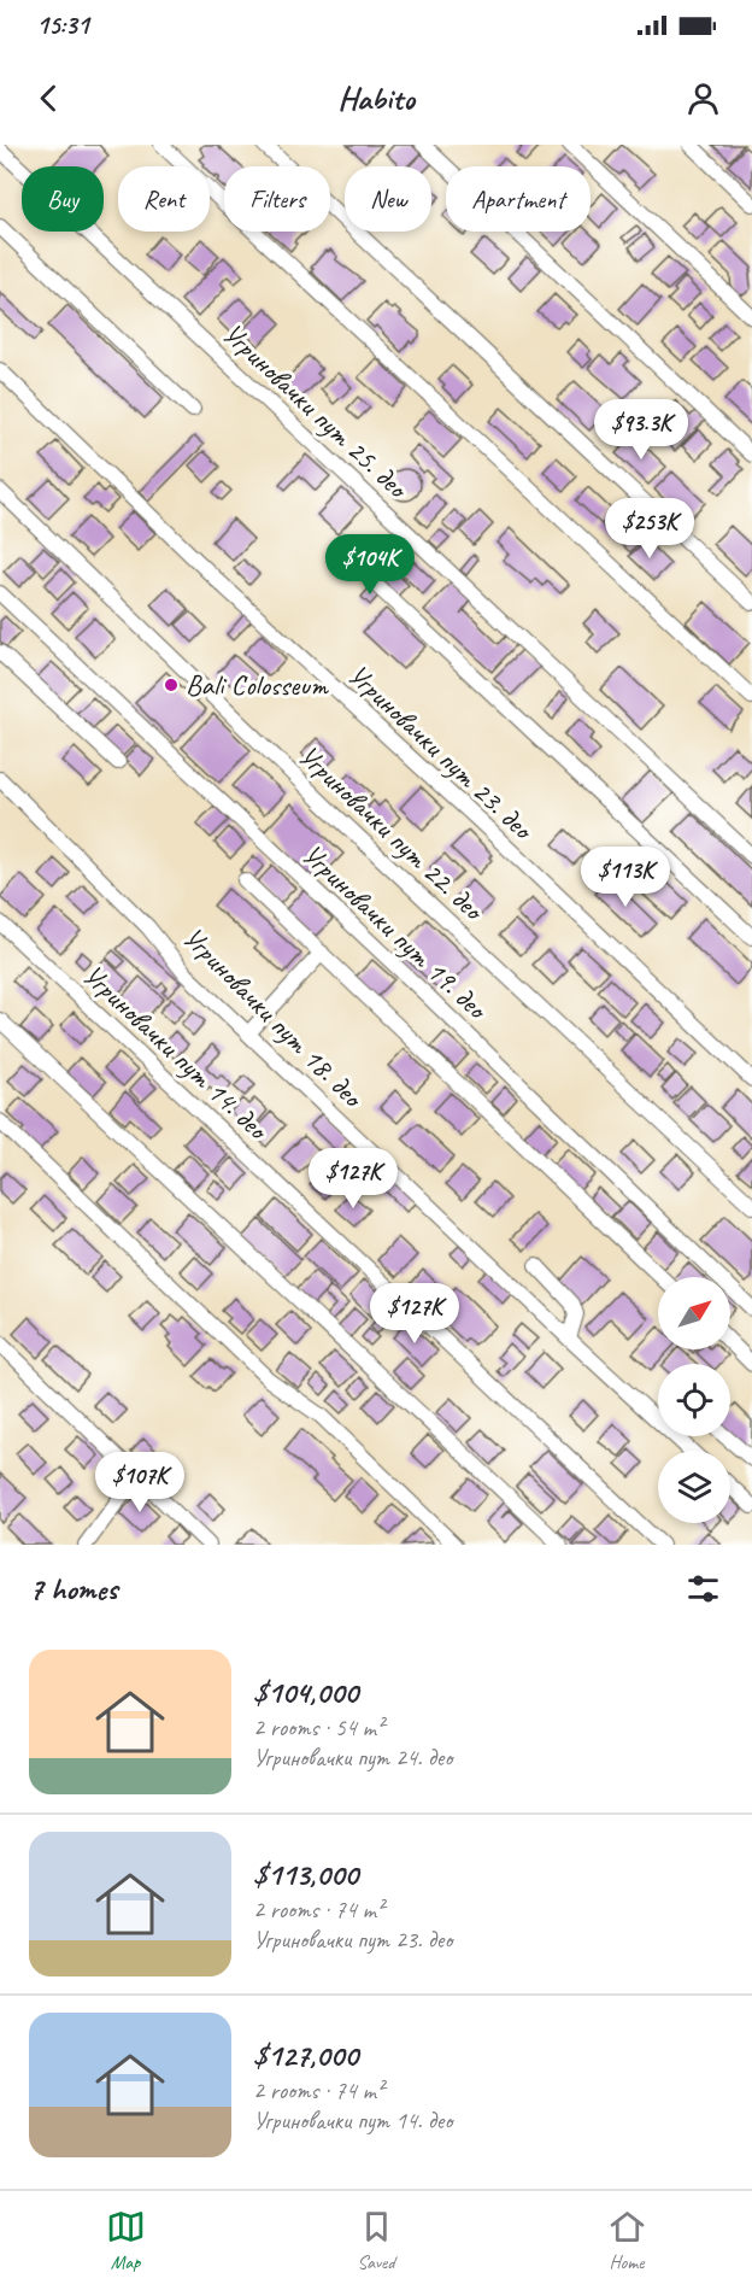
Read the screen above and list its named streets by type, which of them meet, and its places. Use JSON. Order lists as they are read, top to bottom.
{
  "streets": {
    "street": [
      "Угриновачки пут 25. део",
      "Угриновачки пут 23. део",
      "Угриновачки пут 22. део",
      "Угриновачки пут 19. део",
      "Угриновачки пут 18. део",
      "Угриновачки пут 14. део"
    ]
  },
  "places": ["Bali Colosseum"],
  "north": "top right",
  "page": {
    "status": "15:31",
    "header": "Habito",
    "chip": [
      "Buy",
      "Rent",
      "Filters",
      "New",
      "Apartment"
    ],
    "price": [
      "$93.3K",
      "$253K",
      "$104K",
      "$113K",
      "$127K",
      "$127K",
      "$107K"
    ],
    "heading": "7 homes",
    "list": [
      {
        "name": "$104,000",
        "note": "2 rooms · 54 m² · Угриновачки пут 24. део"
      },
      {
        "name": "$113,000",
        "note": "2 rooms · 74 m² · Угриновачки пут 23. део"
      },
      {
        "name": "$127,000",
        "note": "2 rooms · 74 m² · Угриновачки пут 14. део"
      }
    ],
    "tabs": ["Map", "Saved", "Home"]
  }
}
